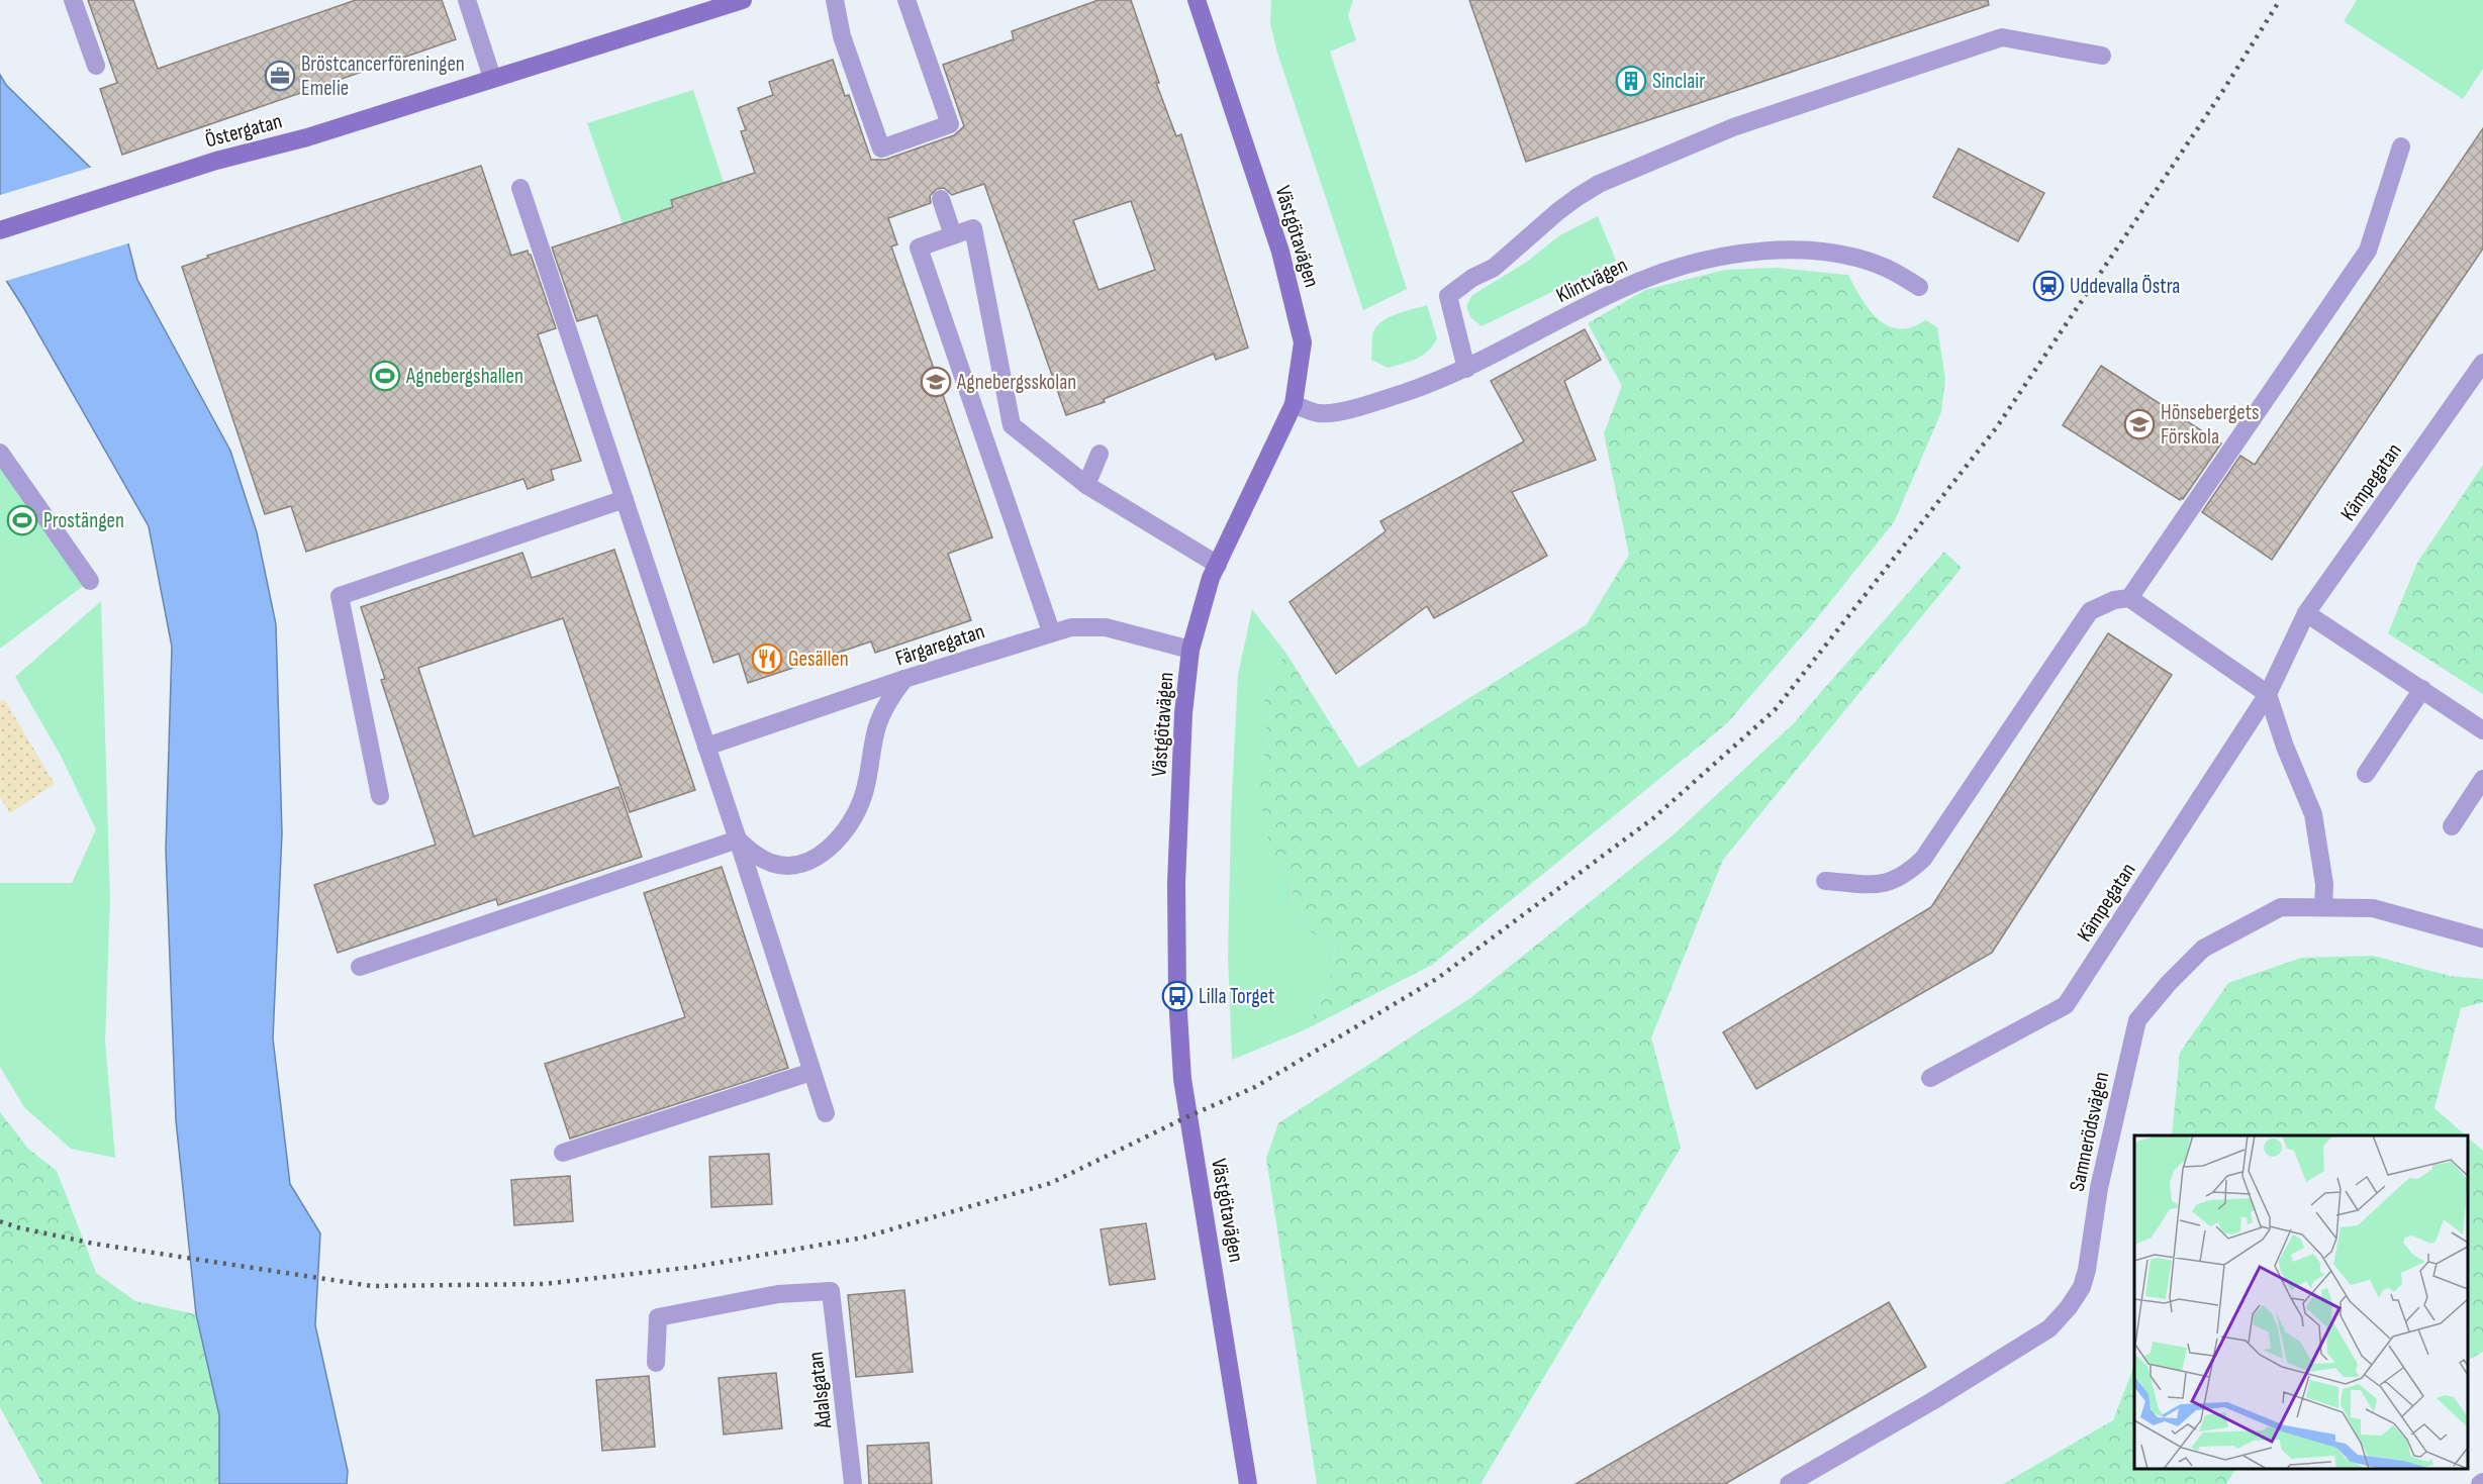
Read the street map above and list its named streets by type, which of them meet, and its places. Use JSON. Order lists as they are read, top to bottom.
{
  "streets": {
    "street": [
      "Östergatan",
      "Västgötavägen",
      "Klintvägen",
      "Kämpegatan",
      "Färgaregatan",
      "Samnerödsvägen",
      "Ådalsgatan"
    ]
  },
  "crossings": [
    ["Västgötavägen", "Klintvägen"],
    ["Västgötavägen", "Färgaregatan"]
  ],
  "places": {
    "office": ["Bröstcancerföreningen Emelie"],
    "building": ["Sinclair"],
    "station": ["Uddevalla Östra"],
    "sports": ["Agnebergshallen", "Prostängen"],
    "school or university": ["Agnebergsskolan", "Hönsebergets Förskola"],
    "restaurant": ["Gesällen"],
    "bus stop": ["Lilla Torget"]
  }
}
